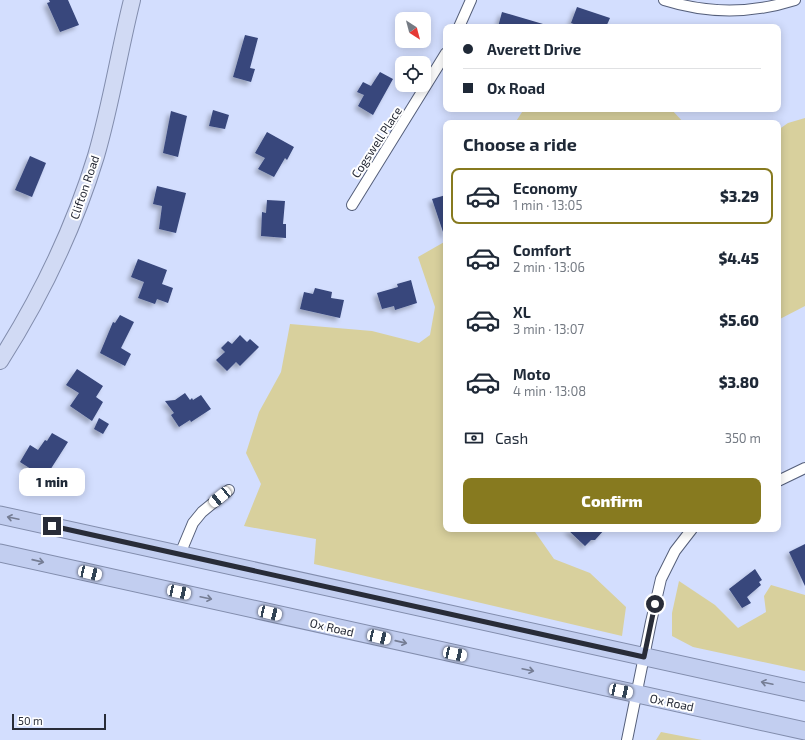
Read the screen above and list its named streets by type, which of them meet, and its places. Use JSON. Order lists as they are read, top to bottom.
{
  "streets": {
    "highway": ["Ox Road"],
    "main road": ["Clifton Road"],
    "street": ["Cogswell Place"]
  },
  "scale_bar": "50 m",
  "north": "bottom right",
  "page": {
    "banner": ["Averett Drive", "Ox Road"],
    "heading": "Choose a ride",
    "list": [
      {
        "name": "Economy",
        "note": "1 min · 13:05",
        "value": "$3.29"
      },
      {
        "name": "Comfort",
        "note": "2 min · 13:06",
        "value": "$4.45"
      },
      {
        "name": "XL",
        "note": "3 min · 13:07",
        "value": "$5.60"
      },
      {
        "name": "Moto",
        "note": "4 min · 13:08",
        "value": "$3.80"
      }
    ],
    "pay": ["Cash", "350 m"],
    "bubble": "1 min",
    "buttons": "Confirm",
    "scale": "50 m"
  }
}
